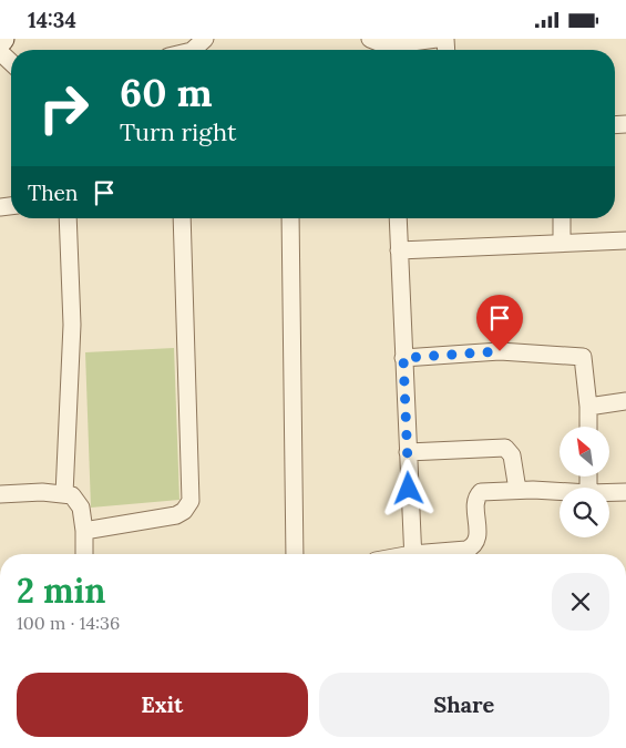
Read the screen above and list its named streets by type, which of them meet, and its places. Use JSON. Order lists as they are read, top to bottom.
{
  "north": "top left",
  "page": {
    "status": "14:34",
    "turn": ["60 m", "Turn right"],
    "then": "Then",
    "heading": ["2 min", "100 m · 14:36"],
    "buttons": ["Exit", "Share"]
  }
}
